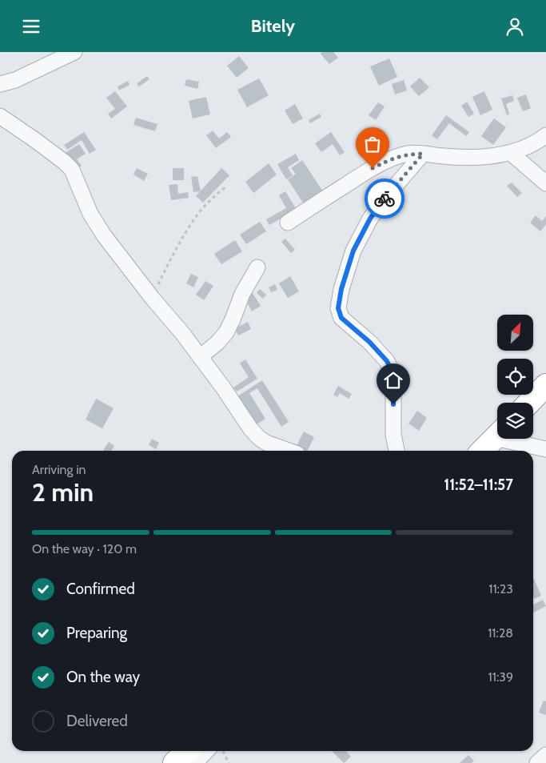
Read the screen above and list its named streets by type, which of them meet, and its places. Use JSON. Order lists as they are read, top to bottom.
{
  "north": "top right",
  "page": {
    "header": "Bitely",
    "heading": ["2 min", "Arriving in", "11:52–11:57"],
    "bar": "On the way · 120 m",
    "list": [
      ["Confirmed", "11:23"],
      ["Preparing", "11:28"],
      ["On the way", "11:39"],
      "Delivered"
    ]
  }
}
